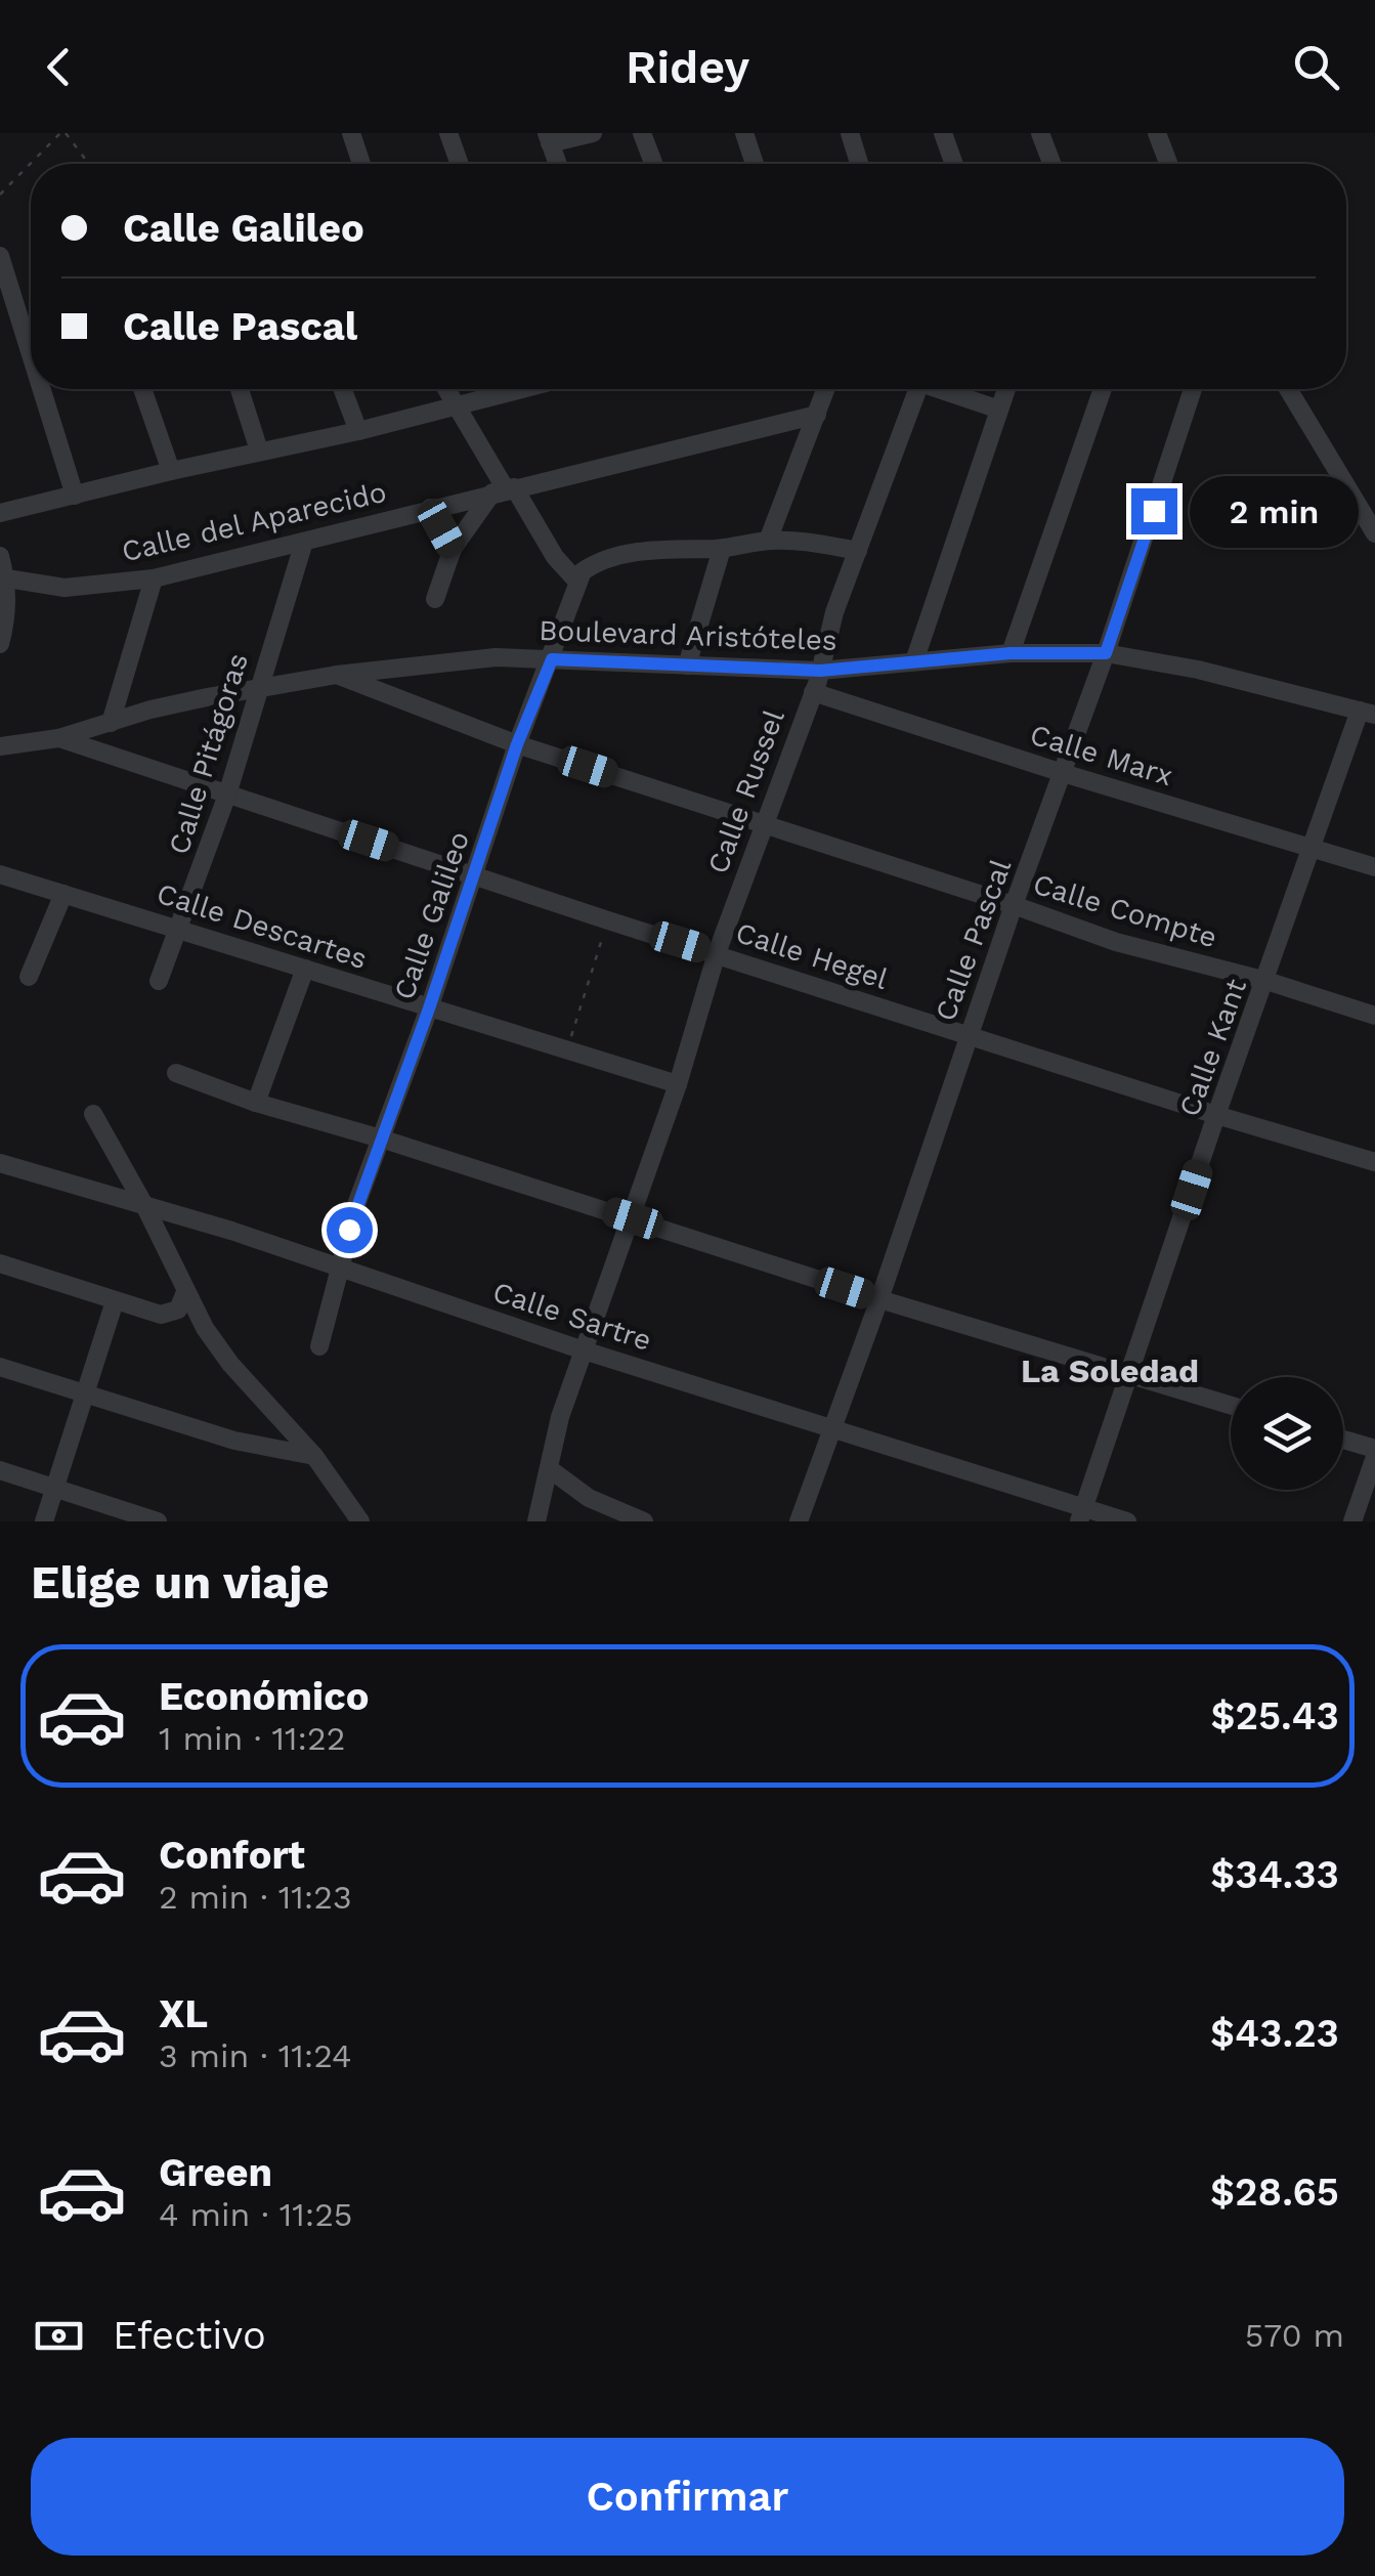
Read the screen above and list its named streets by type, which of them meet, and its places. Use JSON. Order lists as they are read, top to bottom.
{
  "streets": {
    "street": [
      "Calle del Aparecido",
      "Boulevard Aristóteles",
      "Calle Pitágoras",
      "Calle Marx",
      "Calle Russel",
      "Calle Compte",
      "Calle Galileo",
      "Calle Descartes",
      "Calle Pascal",
      "Calle Hegel",
      "Calle Kant",
      "Calle Sartre"
    ]
  },
  "crossings": [
    ["Calle del Aparecido", "Calle Pitágoras"],
    ["Boulevard Aristóteles", "Calle Pitágoras"],
    ["Boulevard Aristóteles", "Calle Russel"],
    ["Boulevard Aristóteles", "Calle Compte"],
    ["Boulevard Aristóteles", "Calle Galileo"],
    ["Boulevard Aristóteles", "Calle Pascal"],
    ["Boulevard Aristóteles", "Calle Hegel"],
    ["Boulevard Aristóteles", "Calle Kant"],
    ["Calle Pitágoras", "Calle Descartes"],
    ["Calle Pitágoras", "Calle Hegel"],
    ["Calle Marx", "Calle Russel"],
    ["Calle Marx", "Calle Pascal"],
    ["Calle Marx", "Calle Kant"],
    ["Calle Russel", "Calle Compte"],
    ["Calle Russel", "Calle Descartes"],
    ["Calle Russel", "Calle Hegel"],
    ["Calle Russel", "Calle Sartre"],
    ["Calle Compte", "Calle Galileo"],
    ["Calle Compte", "Calle Pascal"],
    ["Calle Compte", "Calle Kant"],
    ["Calle Galileo", "Calle Descartes"],
    ["Calle Galileo", "Calle Hegel"],
    ["Calle Galileo", "Calle Sartre"],
    ["Calle Pascal", "Calle Hegel"],
    ["Calle Pascal", "Calle Sartre"],
    ["Calle Hegel", "Calle Kant"],
    ["Calle Kant", "Calle Sartre"]
  ],
  "districts": ["La Soledad"],
  "page": {
    "header": "Ridey",
    "banner": ["Calle Galileo", "Calle Pascal"],
    "bubble": "2 min",
    "heading": "Elige un viaje",
    "list": [
      {
        "name": "Económico",
        "note": "1 min · 11:22",
        "value": "$25.43"
      },
      {
        "name": "Confort",
        "note": "2 min · 11:23",
        "value": "$34.33"
      },
      {
        "name": "XL",
        "note": "3 min · 11:24",
        "value": "$43.23"
      },
      {
        "name": "Green",
        "note": "4 min · 11:25",
        "value": "$28.65"
      }
    ],
    "pay": ["Efectivo", "570 m"],
    "buttons": "Confirmar"
  }
}
